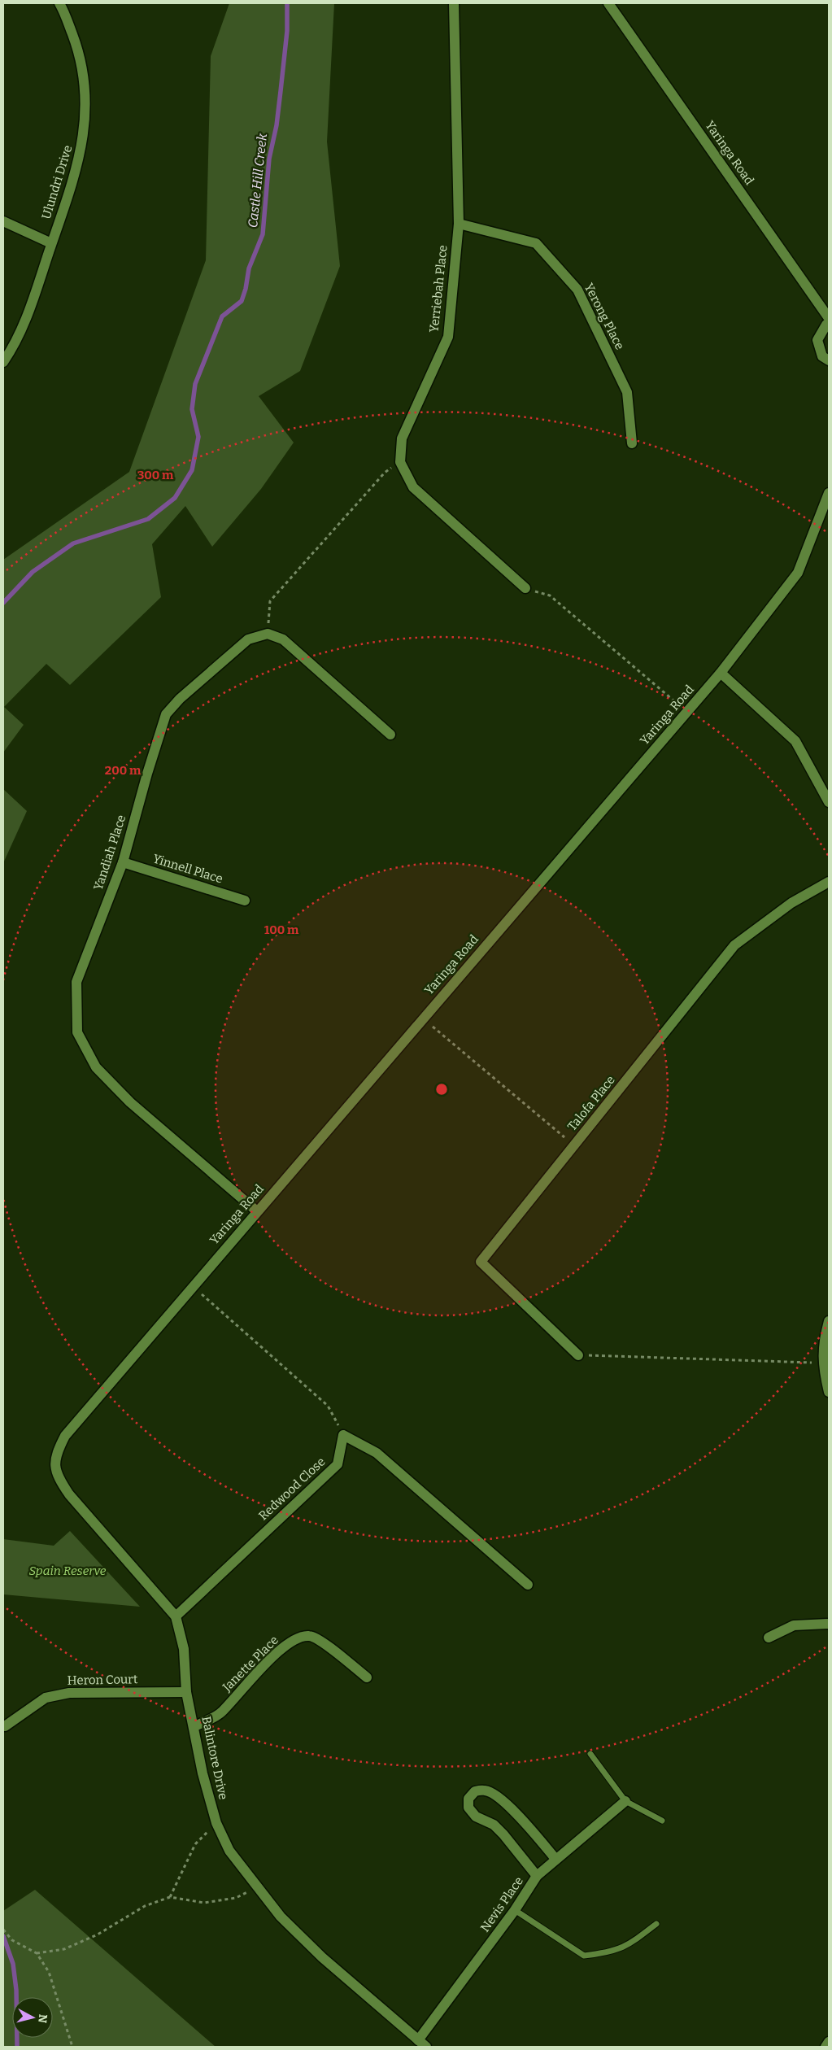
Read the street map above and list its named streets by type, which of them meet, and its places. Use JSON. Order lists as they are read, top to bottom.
{
  "streets": {
    "street": [
      "Yaringa Road",
      "Ulundri Drive",
      "Yerriebah Place",
      "Yerong Place",
      "Yandiah Place",
      "Yinnell Place",
      "Talofa Place",
      "Redwood Close",
      "Janette Place",
      "Heron Court",
      "Balintore Drive",
      "Nevis Place"
    ]
  },
  "crossings": [
    ["Yaringa Road", "Yandiah Place"],
    ["Yaringa Road", "Balintore Drive"],
    ["Yerriebah Place", "Yerong Place"],
    ["Yandiah Place", "Yinnell Place"],
    ["Redwood Close", "Balintore Drive"],
    ["Janette Place", "Balintore Drive"],
    ["Heron Court", "Balintore Drive"],
    ["Balintore Drive", "Nevis Place"]
  ],
  "water": ["Castle Hill Creek"],
  "parks": ["Spain Reserve"],
  "north": "right",
  "rings": ["300 m", "200 m", "100 m"]
}
